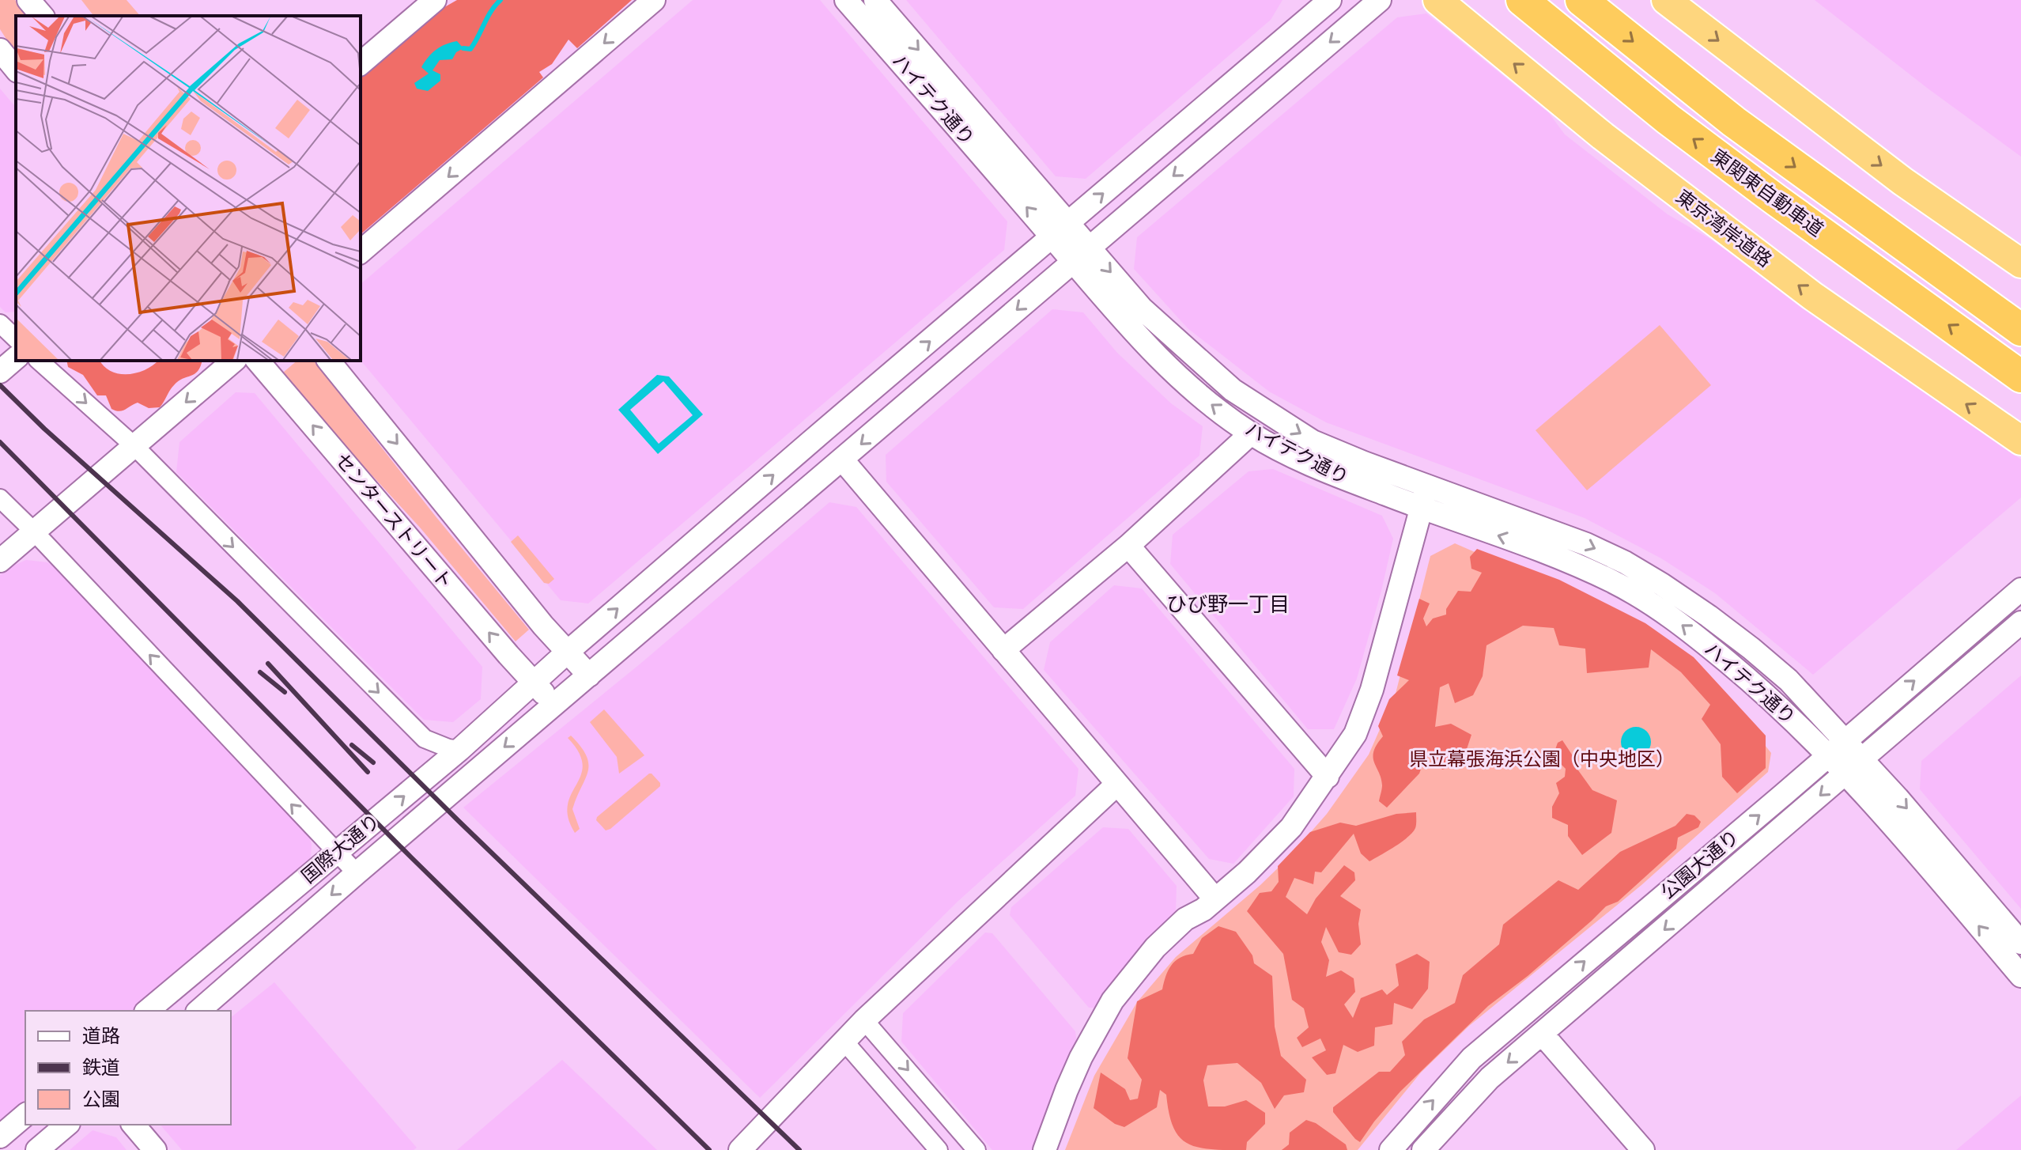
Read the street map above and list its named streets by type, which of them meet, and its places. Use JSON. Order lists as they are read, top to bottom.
{
  "streets": {
    "highway": ["東関東自動車道", "東京湾岸道路"],
    "street": [
      "ハイテク通り",
      "センターストリート",
      "国際大通り",
      "公園大通り"
    ]
  },
  "crossings": [
    ["ハイテク通り", "国際大通り"],
    ["ハイテク通り", "公園大通り"],
    ["センターストリート", "国際大通り"]
  ],
  "districts": ["ひび野一丁目"],
  "parks": ["県立幕張海浜公園（中央地区）"],
  "legend": ["道路", "鉄道", "公園"]
}
